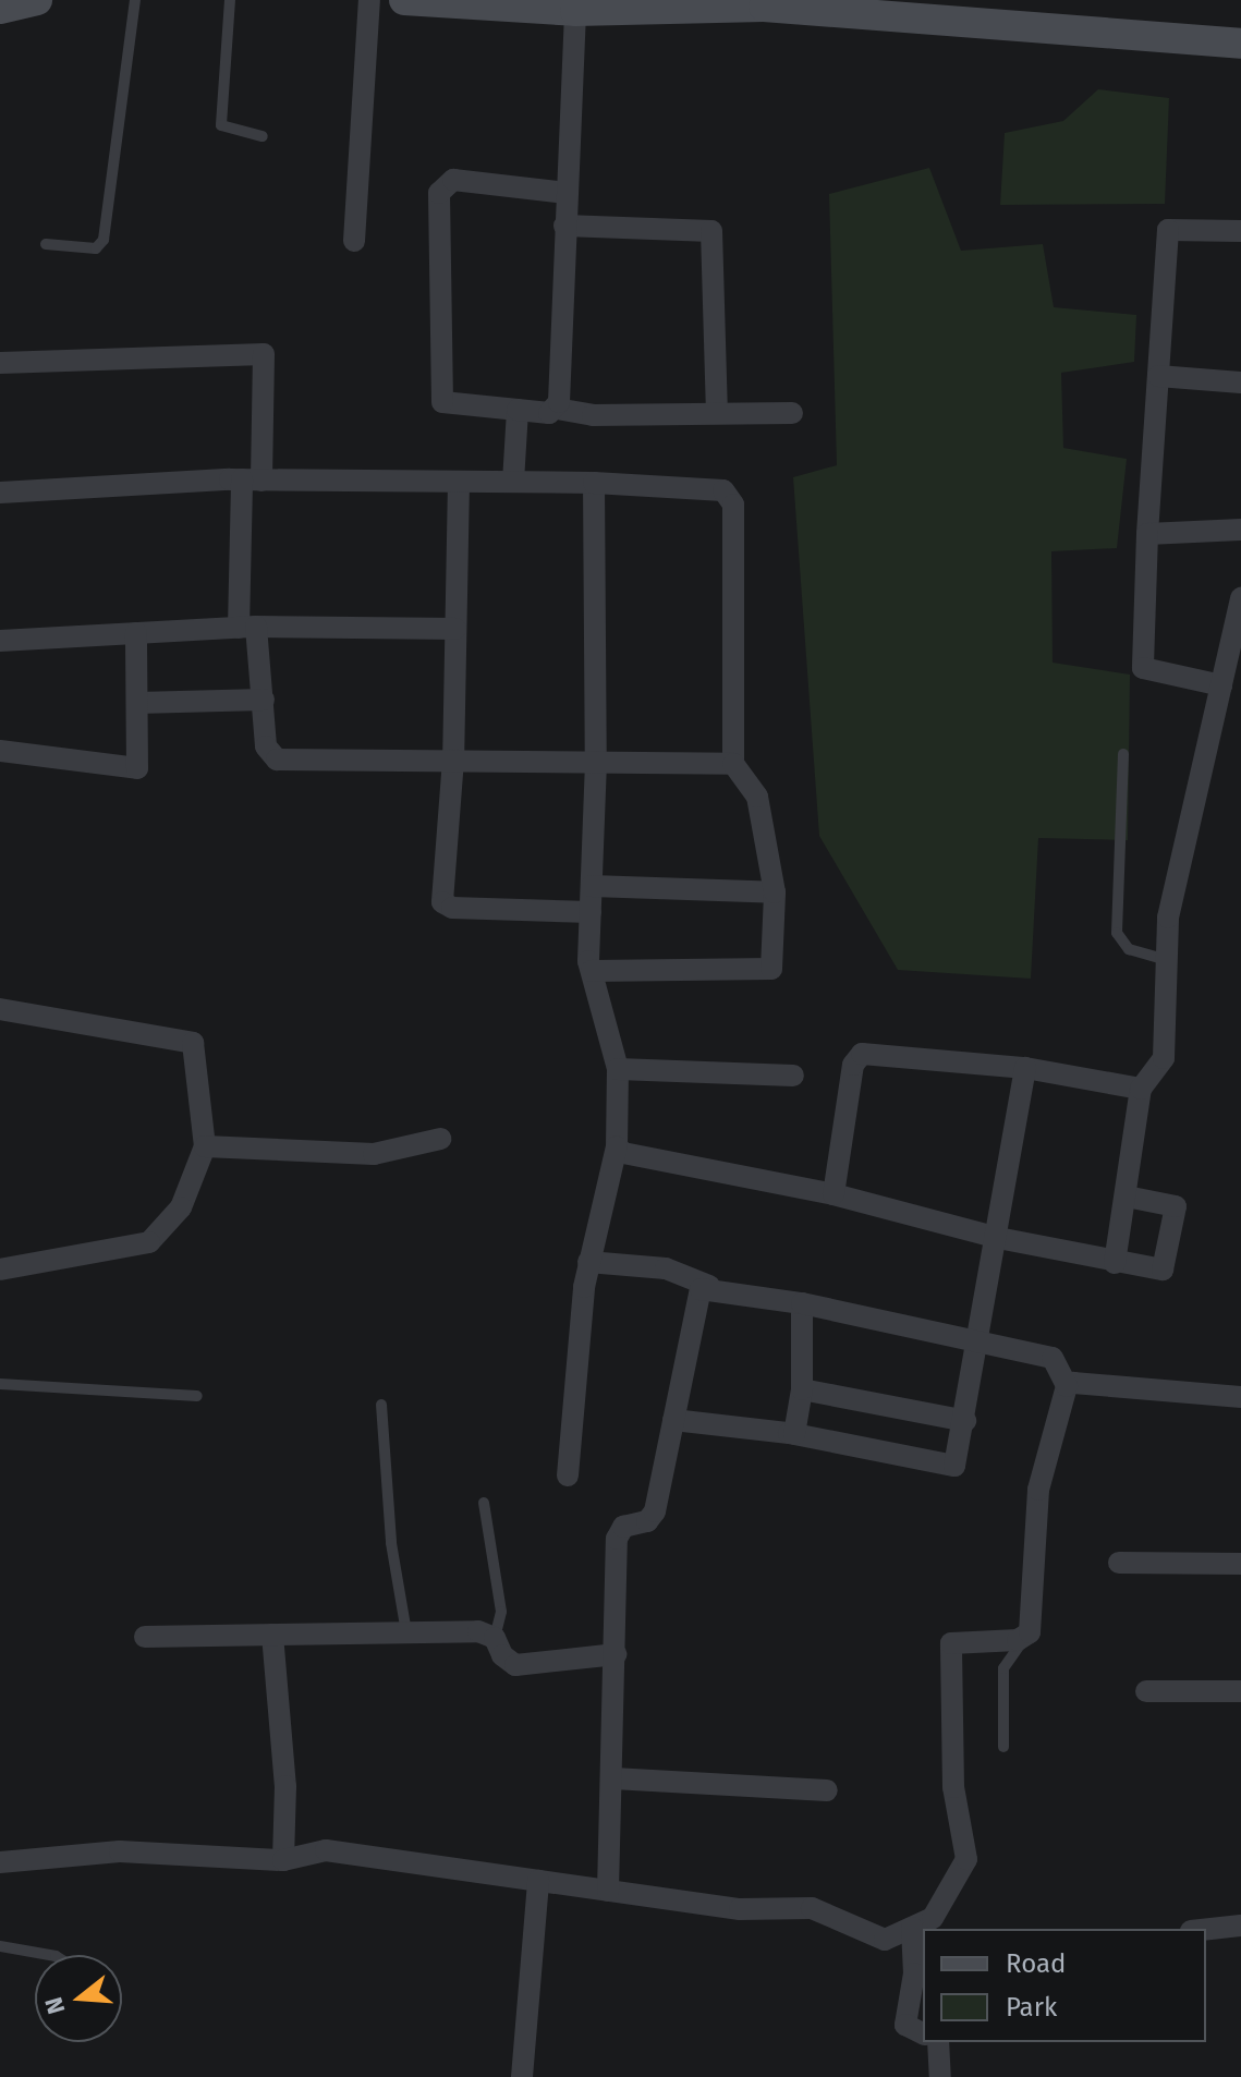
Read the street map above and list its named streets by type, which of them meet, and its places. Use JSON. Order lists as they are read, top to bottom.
{
  "legend": ["Road", "Park"],
  "north": "left"
}
